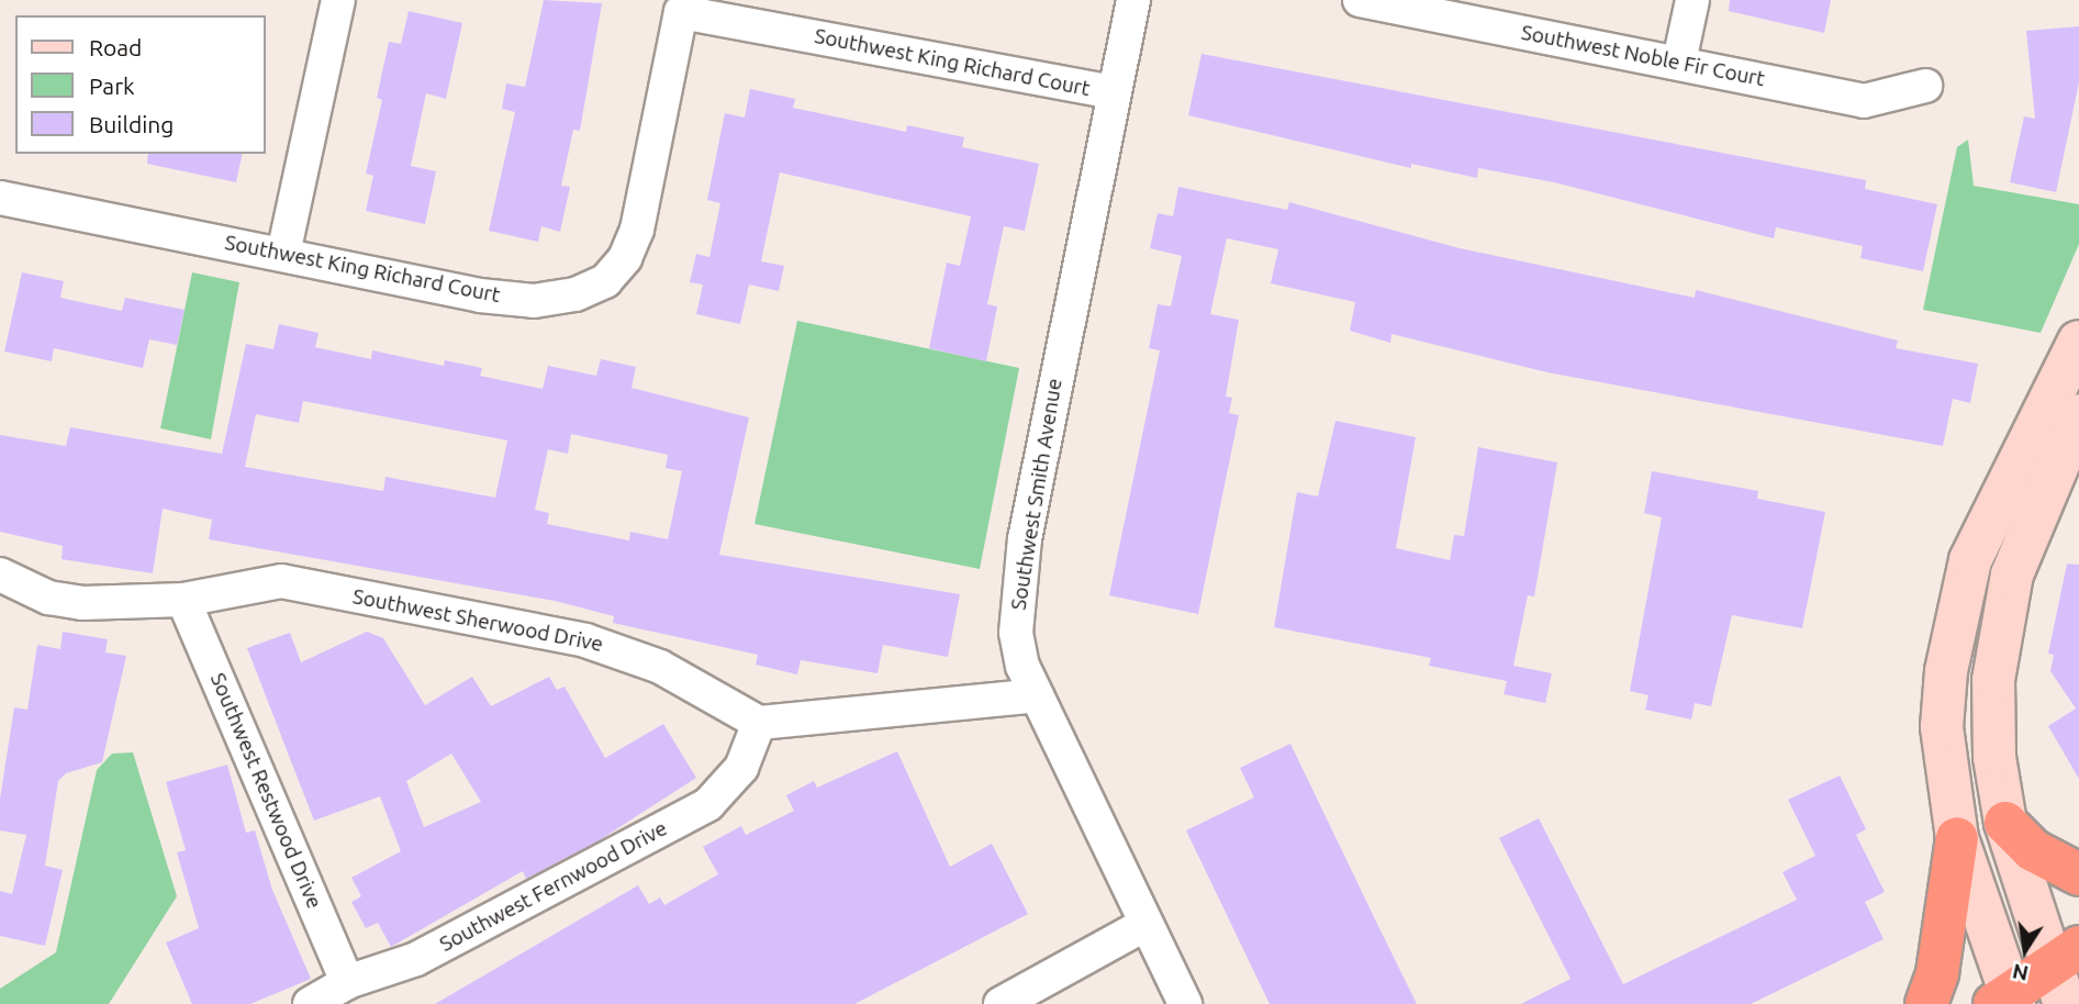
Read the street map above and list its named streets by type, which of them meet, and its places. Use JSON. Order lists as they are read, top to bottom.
{
  "streets": {
    "street": [
      "Southwest Noble Fir Court",
      "Southwest King Richard Court",
      "Southwest Smith Avenue",
      "Southwest Sherwood Drive",
      "Southwest Restwood Drive",
      "Southwest Fernwood Drive"
    ]
  },
  "crossings": [
    ["Southwest King Richard Court", "Southwest Smith Avenue"],
    ["Southwest Sherwood Drive", "Southwest Restwood Drive"],
    ["Southwest Sherwood Drive", "Southwest Fernwood Drive"],
    ["Southwest Restwood Drive", "Southwest Fernwood Drive"]
  ],
  "legend": ["Road", "Park", "Building"],
  "north": "bottom"
}
